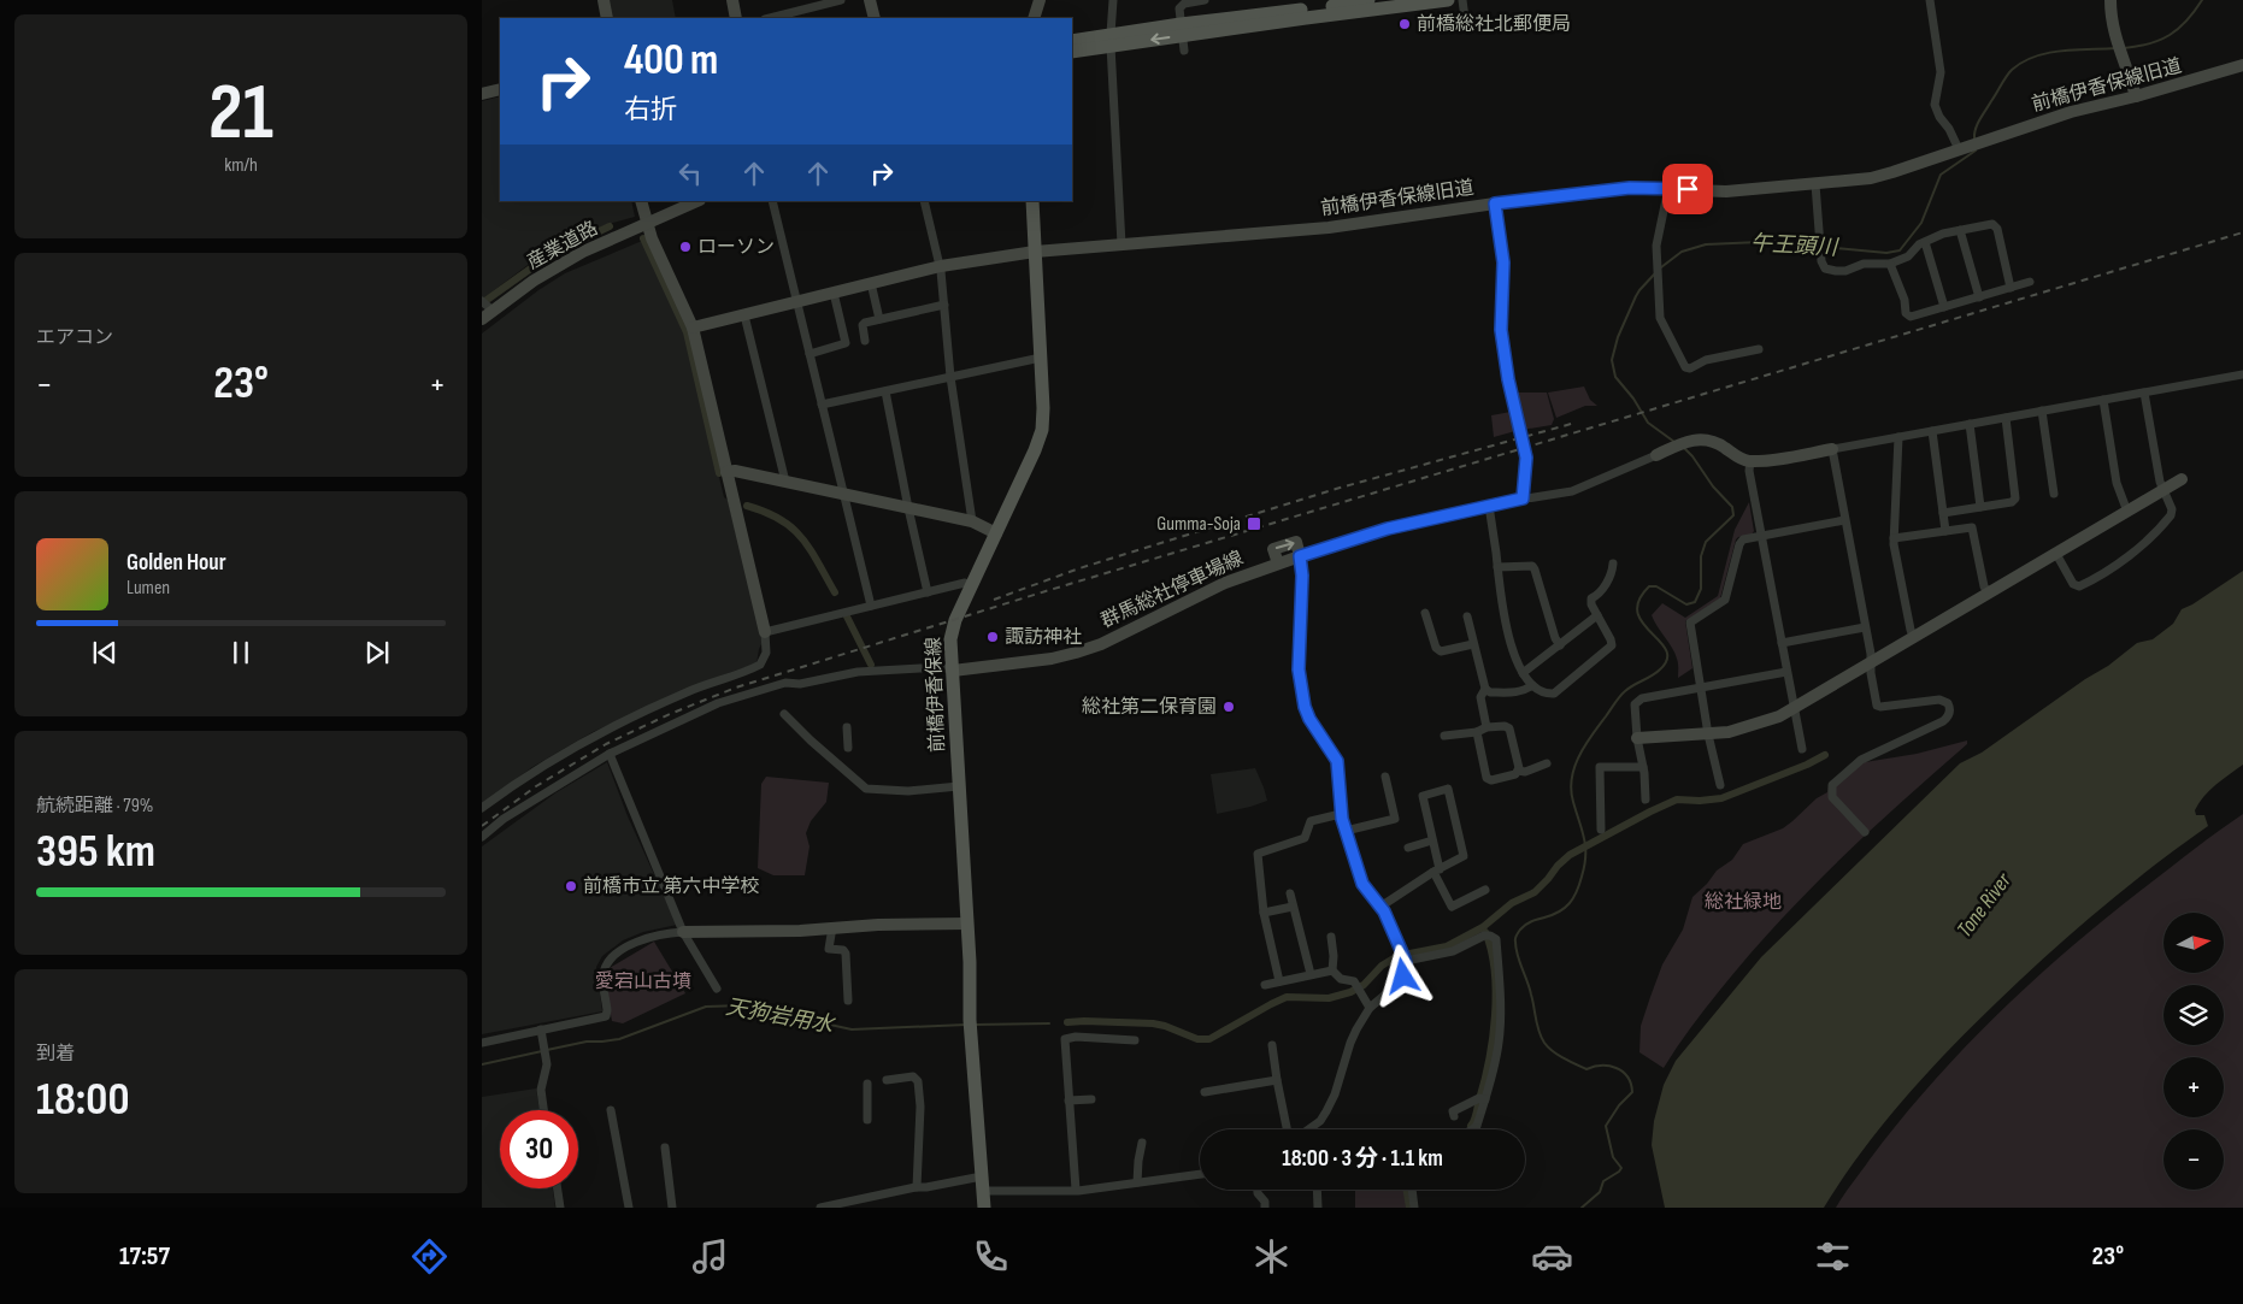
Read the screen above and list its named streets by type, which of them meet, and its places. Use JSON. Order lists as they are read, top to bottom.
{
  "streets": {
    "main road": ["前橋伊香保線"],
    "street": ["前橋伊香保線旧道", "産業道路", "群馬総社停車場線"]
  },
  "crossings": [
    ["前橋伊香保線旧道", "前橋伊香保線"],
    ["群馬総社停車場線", "前橋伊香保線"]
  ],
  "water": ["午王頭川", "Tone River", "天狗岩用水"],
  "parks": ["総社緑地", "愛宕山古墳"],
  "places": {
    "other": [
      "前橋総社北郵便局",
      "ローソン",
      "諏訪神社",
      "総社第二保育園",
      "前橋市立 第六中学校"
    ],
    "transit": ["Gumma-Soja"]
  },
  "north": "right",
  "page": {
    "tile": [
      ["21", "km/h"],
      "エアコン",
      ["航続距離 · 79%", "395 km"],
      ["到着", "18:00"]
    ],
    "turn": ["400 m", "右折"],
    "heat": ["−", "23°", "+"],
    "song": ["Golden Hour", "Lumen"],
    "map_buttons": ["+", "−"],
    "limit": "30",
    "trip": "18:00 · 3 分 · 1.1 km",
    "tabs": ["17:57", "23°"]
  }
}
